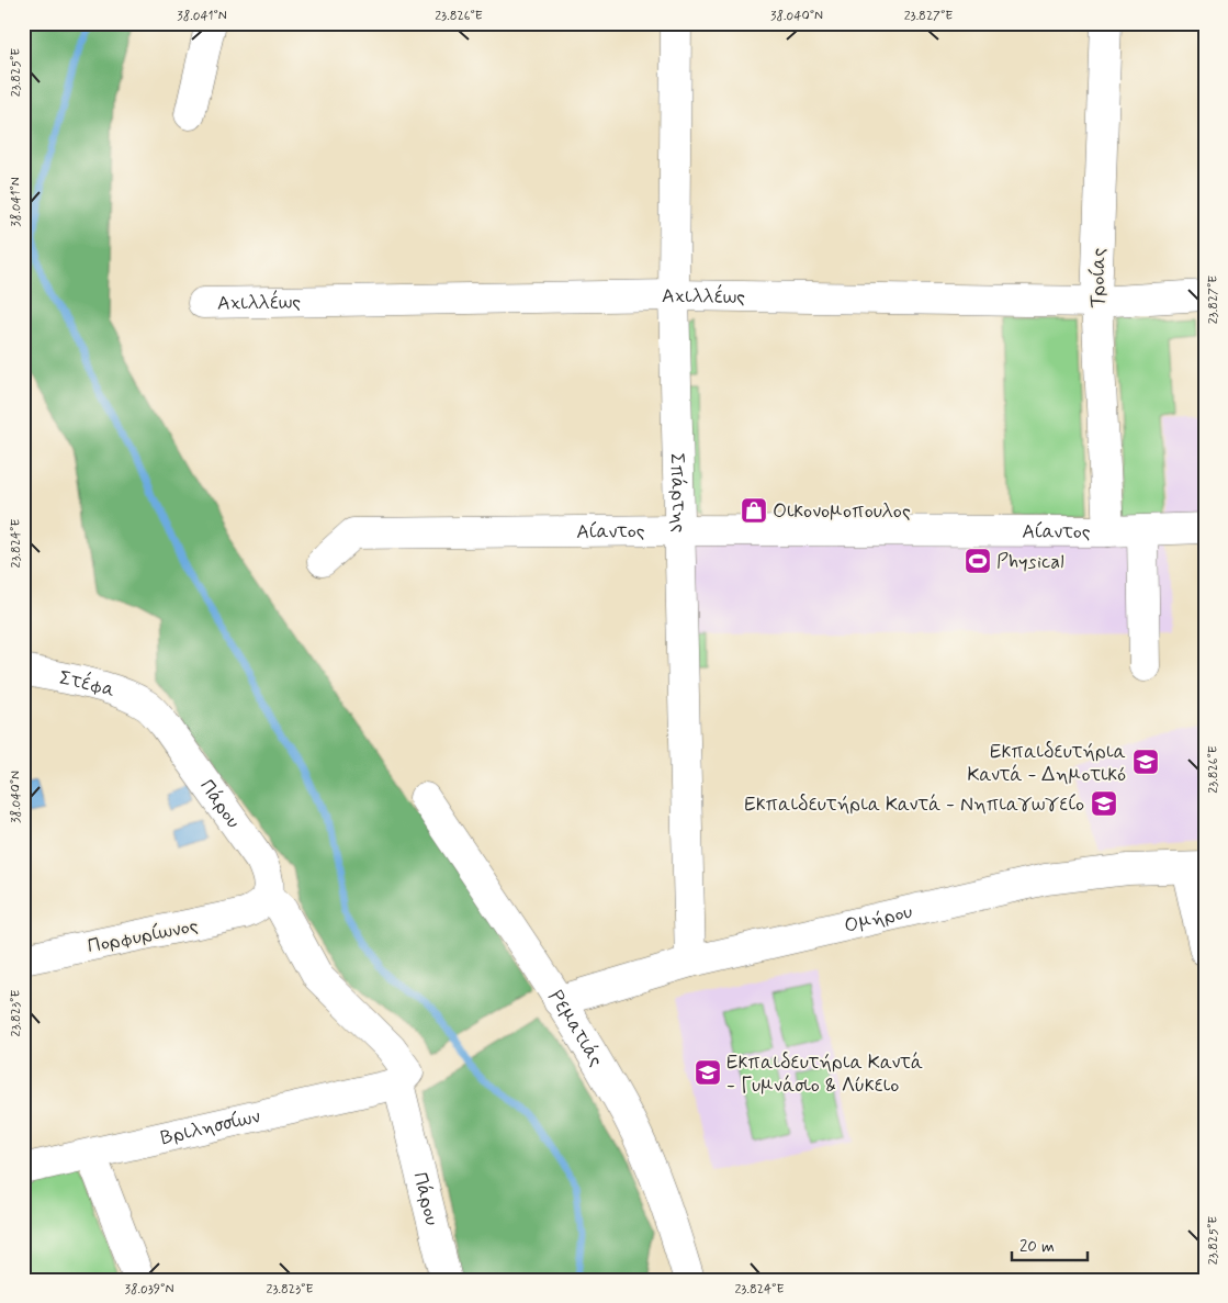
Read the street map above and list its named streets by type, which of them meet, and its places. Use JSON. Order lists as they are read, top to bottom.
{
  "streets": {
    "street": [
      "Τροίας",
      "Αχιλλέως",
      "Σπάρτης",
      "Αίαντος",
      "Στέφα",
      "Πάρου",
      "Ομήρου",
      "Πορφυρίωνος",
      "Ρεματιάς",
      "Βριλησσίων"
    ]
  },
  "crossings": [
    ["Τροίας", "Αχιλλέως"],
    ["Τροίας", "Αίαντος"],
    ["Αχιλλέως", "Σπάρτης"],
    ["Σπάρτης", "Αίαντος"],
    ["Σπάρτης", "Ομήρου"],
    ["Στέφα", "Πάρου"],
    ["Πάρου", "Πορφυρίωνος"],
    ["Πάρου", "Βριλησσίων"],
    ["Ομήρου", "Ρεματιάς"]
  ],
  "places": {
    "shop": ["Οικονομοπουλος"],
    "sports": ["Physical"],
    "school or university": ["Εκπαιδευτήρια Καντά - Δημοτικό", "Εκπαιδευτήρια Καντά - Νηπιαγωγείο", "Εκπαιδευτήρια Καντά - Γυμνάσιο & Λύκειο"]
  },
  "scale_bar": "20 m",
  "coordinates": [
    "38.041°N",
    "23.826°E",
    "38.040°N",
    "23.827°E",
    "23.825°E",
    "23.824°E",
    "23.823°E",
    "38.039°N"
  ]
}
